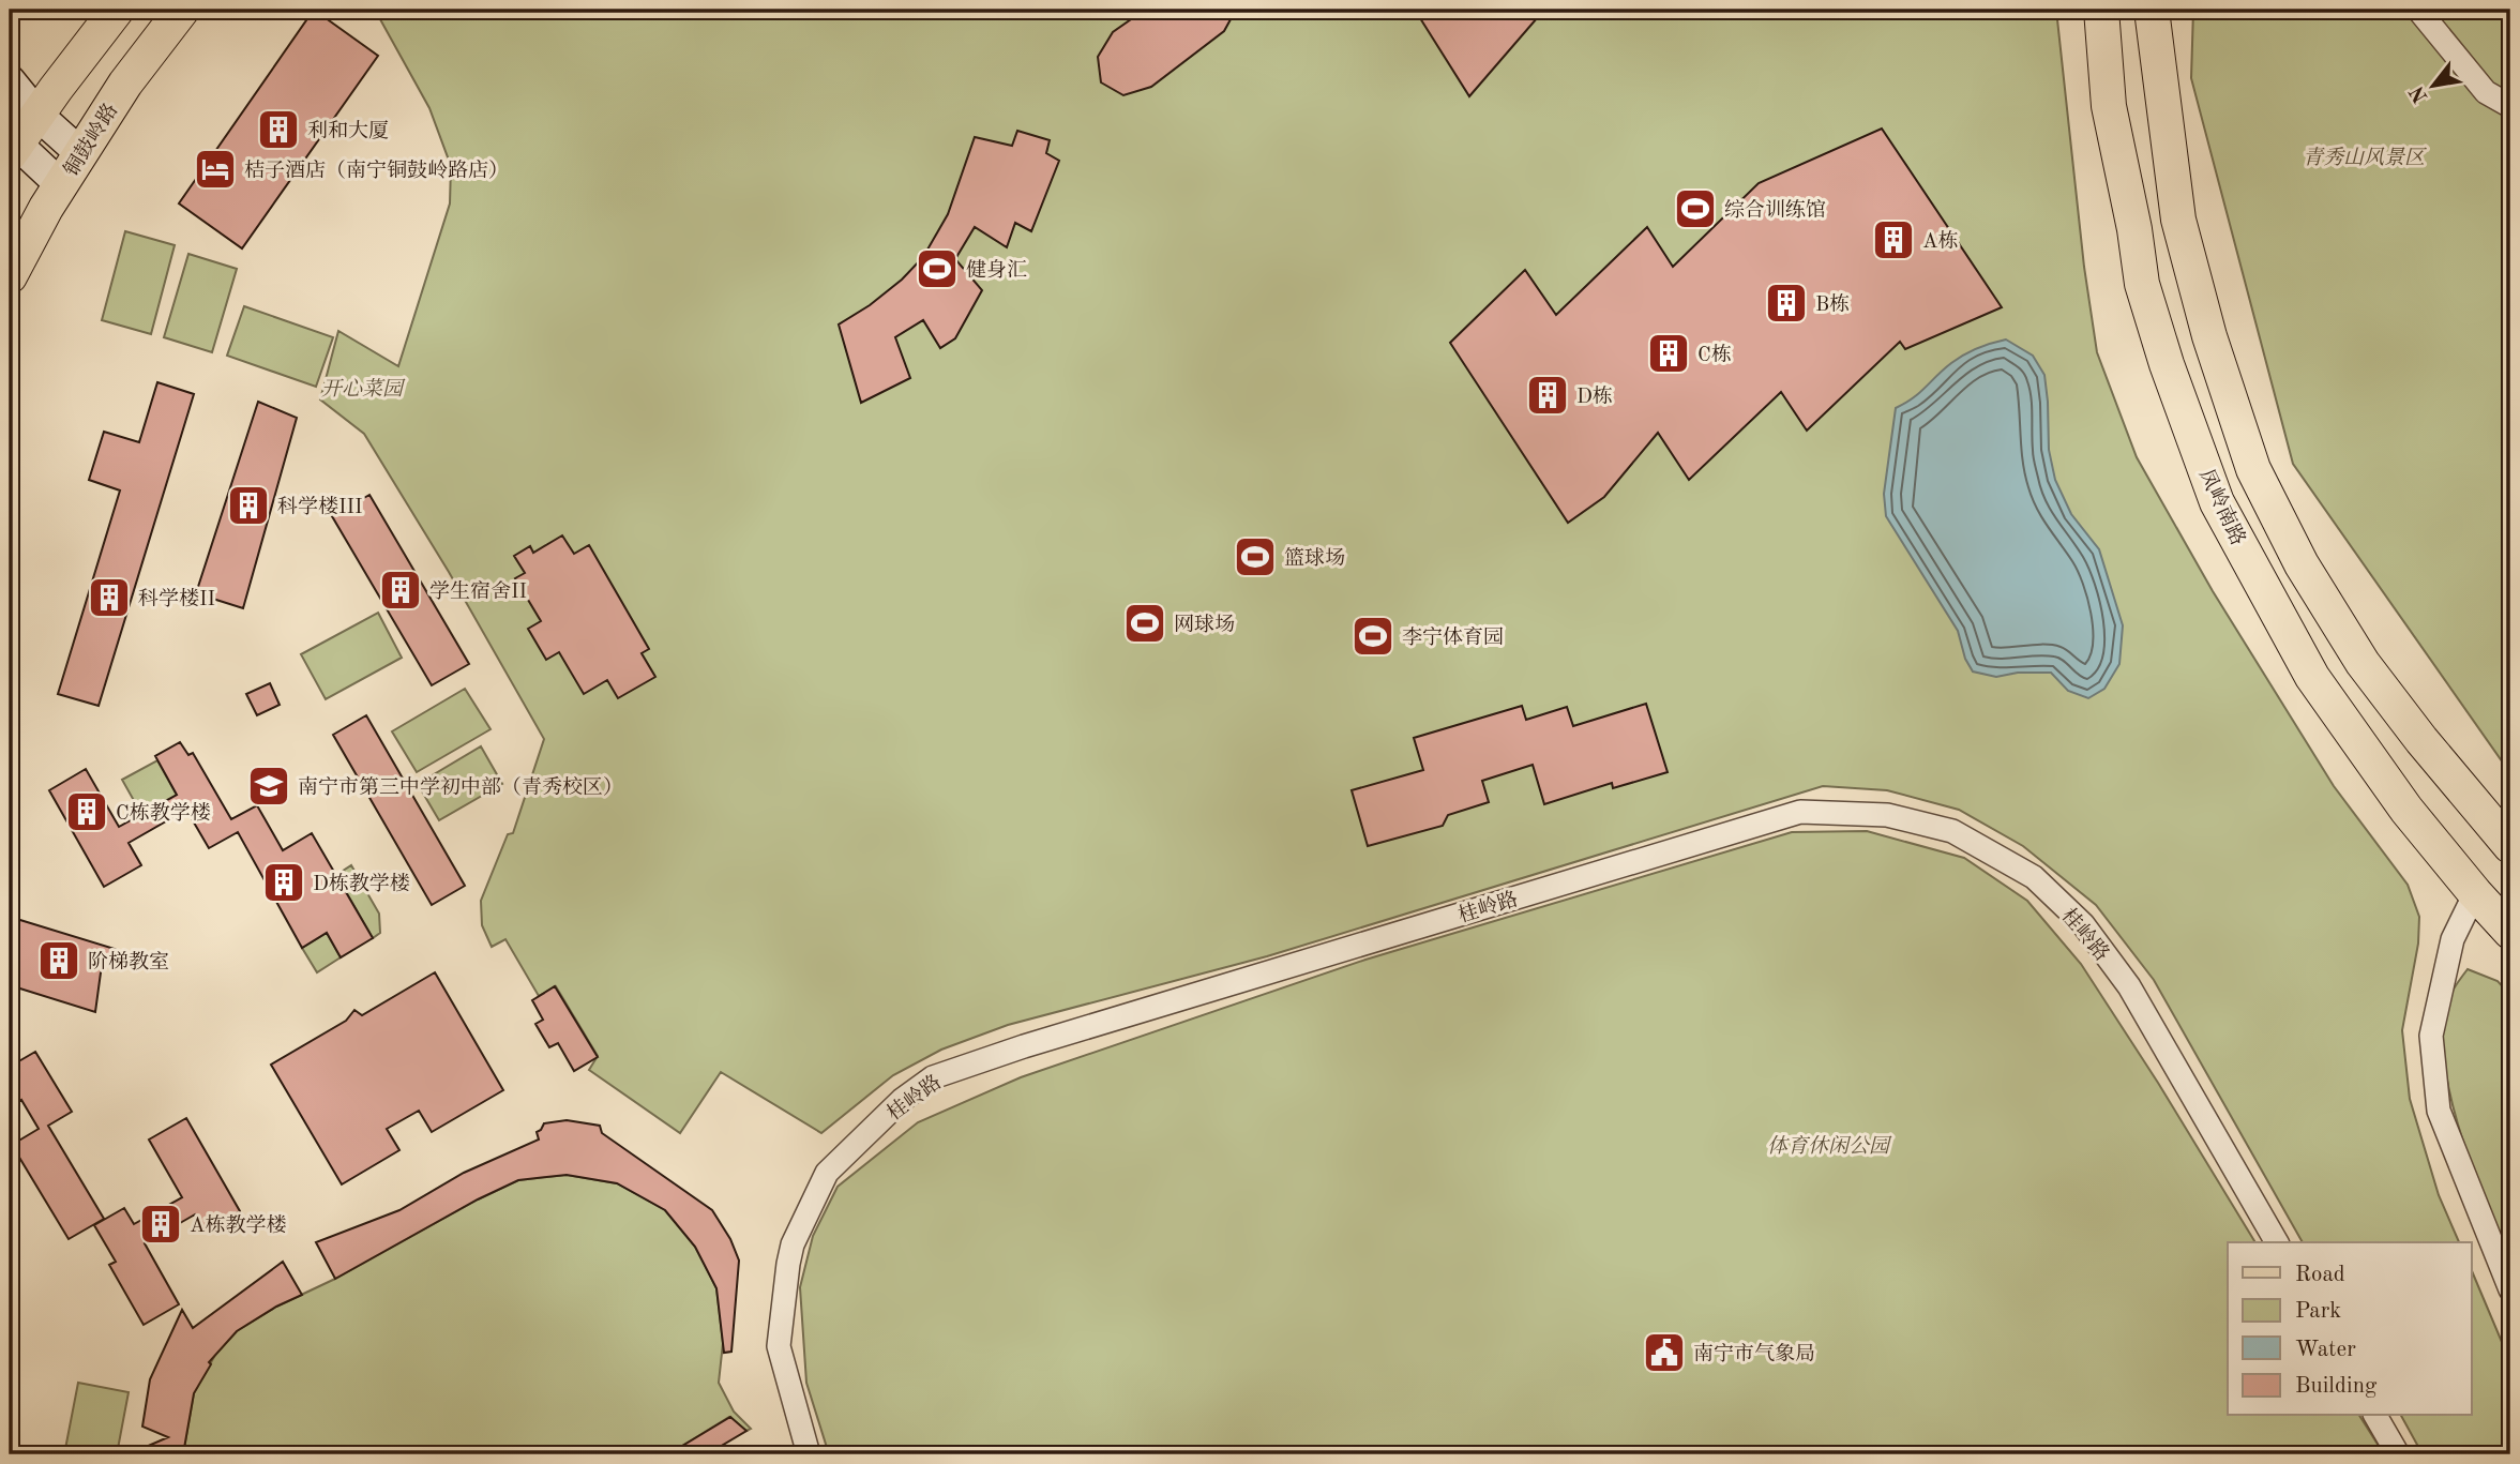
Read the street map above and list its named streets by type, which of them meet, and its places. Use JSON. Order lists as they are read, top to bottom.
{
  "streets": {
    "main road": ["铜鼓岭路", "凤岭南路"],
    "street": ["桂岭路"]
  },
  "parks": ["青秀山风景区", "开心菜园", "体育休闲公园"],
  "places": {
    "building": [
      "利和大厦",
      "A栋",
      "B栋",
      "C栋",
      "D栋",
      "科学楼III",
      "学生宿舍II",
      "科学楼II",
      "C栋教学楼",
      "D栋教学楼",
      "阶梯教室",
      "A栋教学楼"
    ],
    "hotel": ["桔子酒店（南宁铜鼓岭路店）"],
    "sports": [
      "综合训练馆",
      "健身汇",
      "篮球场",
      "网球场",
      "李宁体育园"
    ],
    "school or university": ["南宁市第三中学初中部（青秀校区）"],
    "public building": ["南宁市气象局"]
  },
  "legend": [
    "Road",
    "Park",
    "Water",
    "Building"
  ],
  "north": "bottom left"
}
